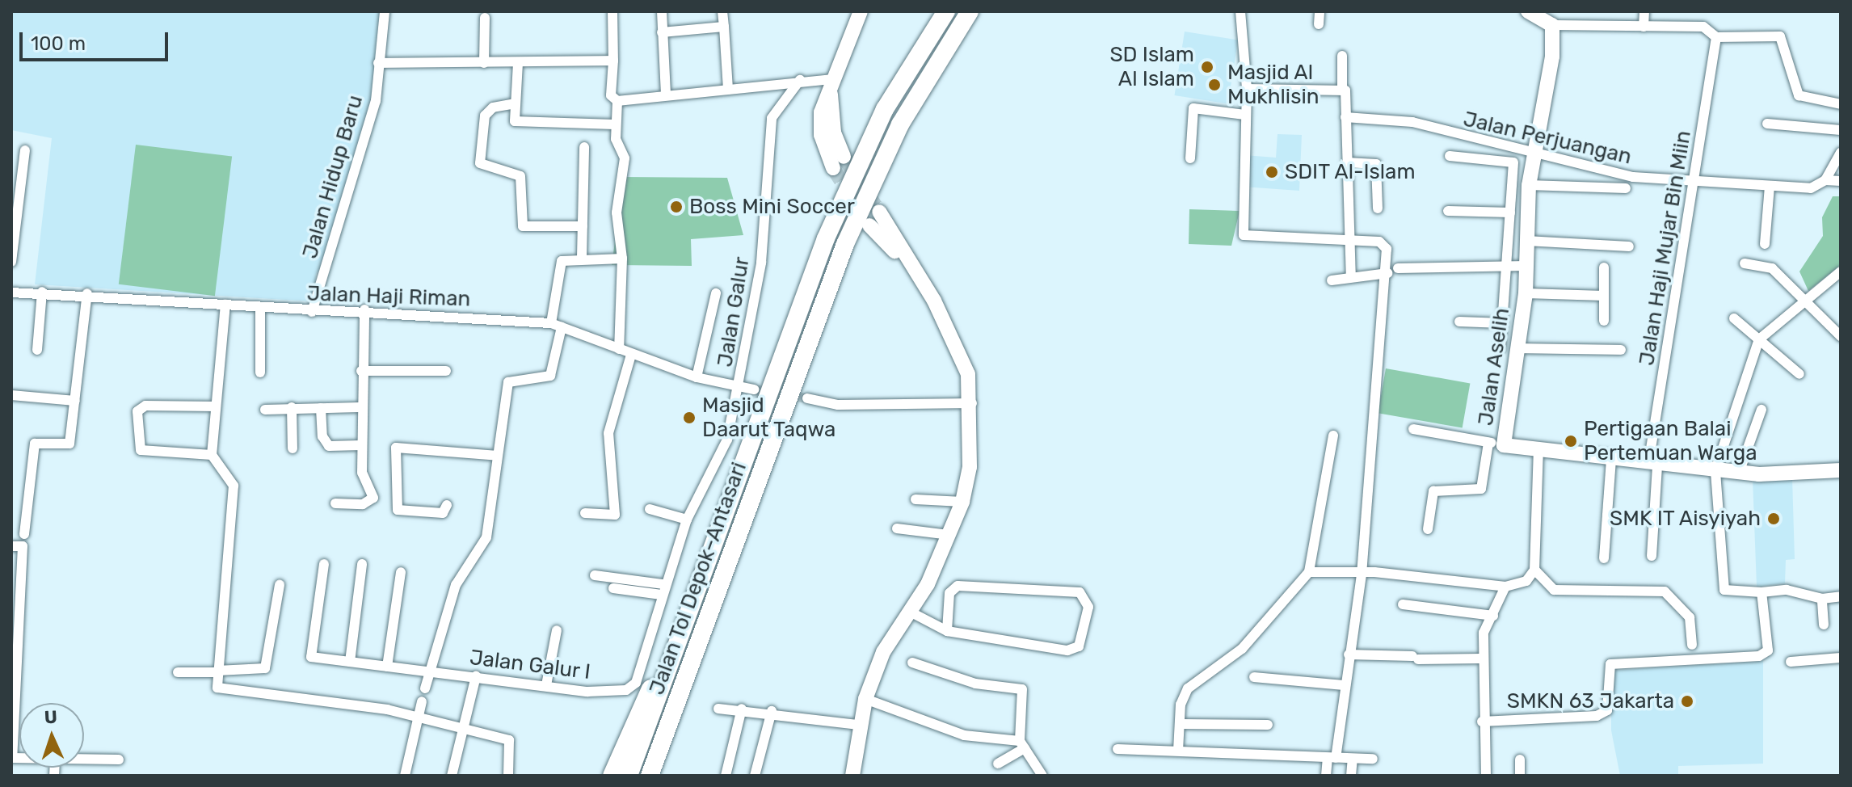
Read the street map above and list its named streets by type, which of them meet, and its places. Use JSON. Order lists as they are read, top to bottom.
{
  "streets": {
    "highway": ["Jalan Tol Depok–Antasari"],
    "street": [
      "Jalan Perjuangan",
      "Jalan Hidup Baru",
      "Jalan Haji Mujar Bin Miin",
      "Jalan Haji Riman",
      "Jalan Galur",
      "Jalan Aselih",
      "Jalan Galur I"
    ]
  },
  "crossings": [
    ["Jalan Perjuangan", "Jalan Haji Mujar Bin Miin"],
    ["Jalan Perjuangan", "Jalan Aselih"],
    ["Jalan Hidup Baru", "Jalan Haji Riman"],
    ["Jalan Haji Mujar Bin Miin", "Jalan Aselih"],
    ["Jalan Haji Riman", "Jalan Galur"],
    ["Jalan Galur", "Jalan Galur I"]
  ],
  "places": [
    "SD Islam Al Islam",
    "Masjid Al Mukhlisin",
    "SDIT Al-Islam",
    "Boss Mini Soccer",
    "Masjid Daarut Taqwa",
    "Pertigaan Balai Pertemuan Warga",
    "SMK IT Aisyiyah",
    "SMKN 63 Jakarta"
  ],
  "scale_bar": "100 m",
  "north": "top"
}
